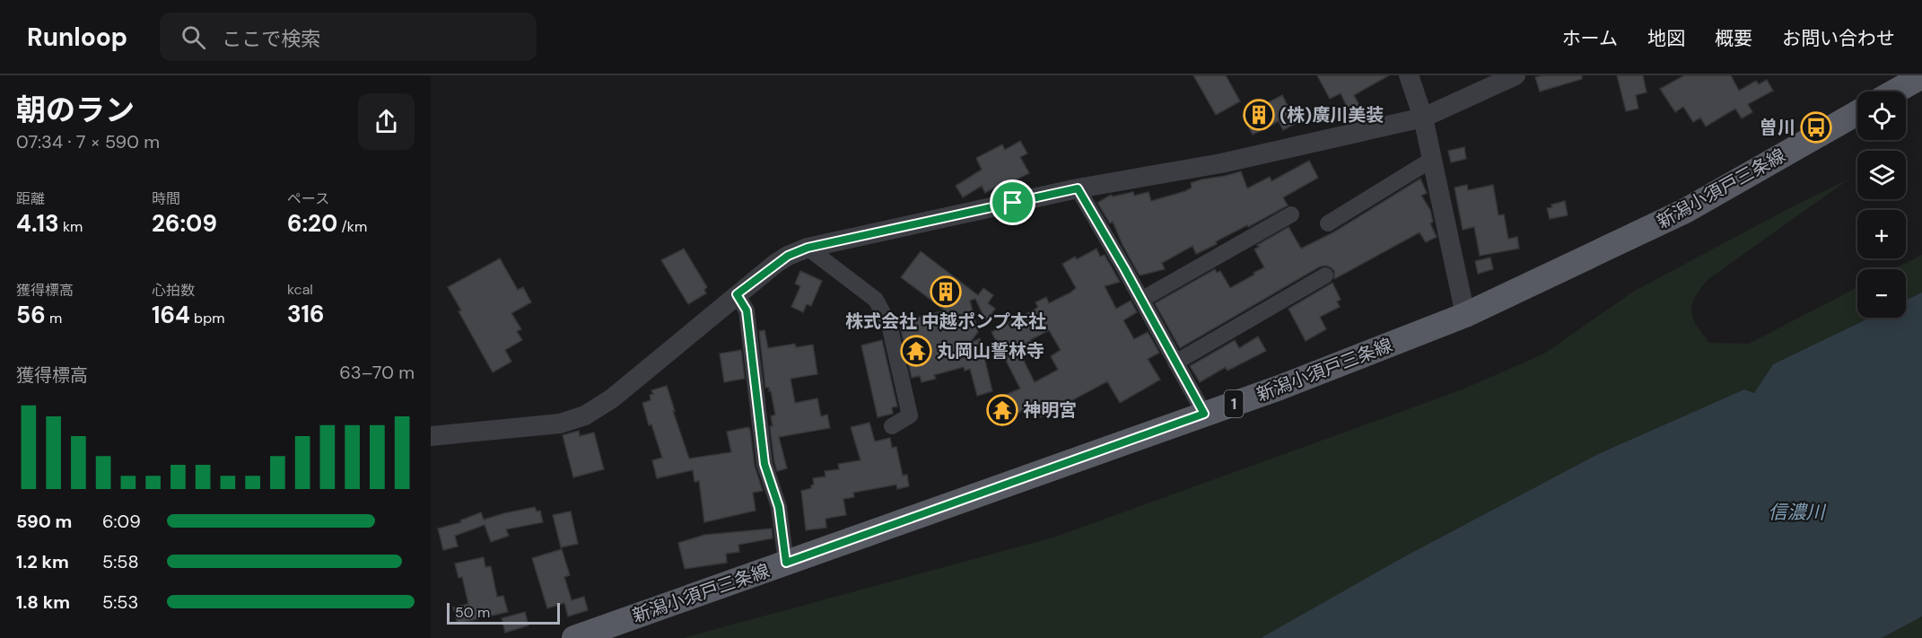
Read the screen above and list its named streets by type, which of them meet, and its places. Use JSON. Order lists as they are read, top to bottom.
{
  "streets": {
    "main road": ["新潟小須戸三条線", "1"]
  },
  "water": ["信濃川"],
  "places": {
    "building": ["(株)廣川美装", "株式会社 中越ポンプ本社"],
    "bus stop": ["曽川"],
    "temple": ["丸岡山誓林寺", "神明宮"]
  },
  "scale_bar": "50 m",
  "page": {
    "header": "Runloop",
    "search": "ここで検索",
    "nav": [
      "ホーム",
      "地図",
      "概要",
      "お問い合わせ"
    ],
    "heading": ["朝のラン", "07:34 · 7 × 590 m"],
    "map_buttons": ["+", "−"],
    "stats": [
      ["距離", "4.13 km"],
      ["時間", "26:09"],
      ["ペース", "6:20 /km"],
      ["獲得標高", "56 m"],
      ["心拍数", "164 bpm"],
      ["kcal", "316"]
    ],
    "chart": ["獲得標高", "63–70 m"],
    "list": [
      {
        "name": "590 m",
        "note": "6:09"
      },
      {
        "name": "1.2 km",
        "note": "5:58"
      },
      {
        "name": "1.8 km",
        "note": "5:53"
      }
    ],
    "scale": "50 m"
  }
}
